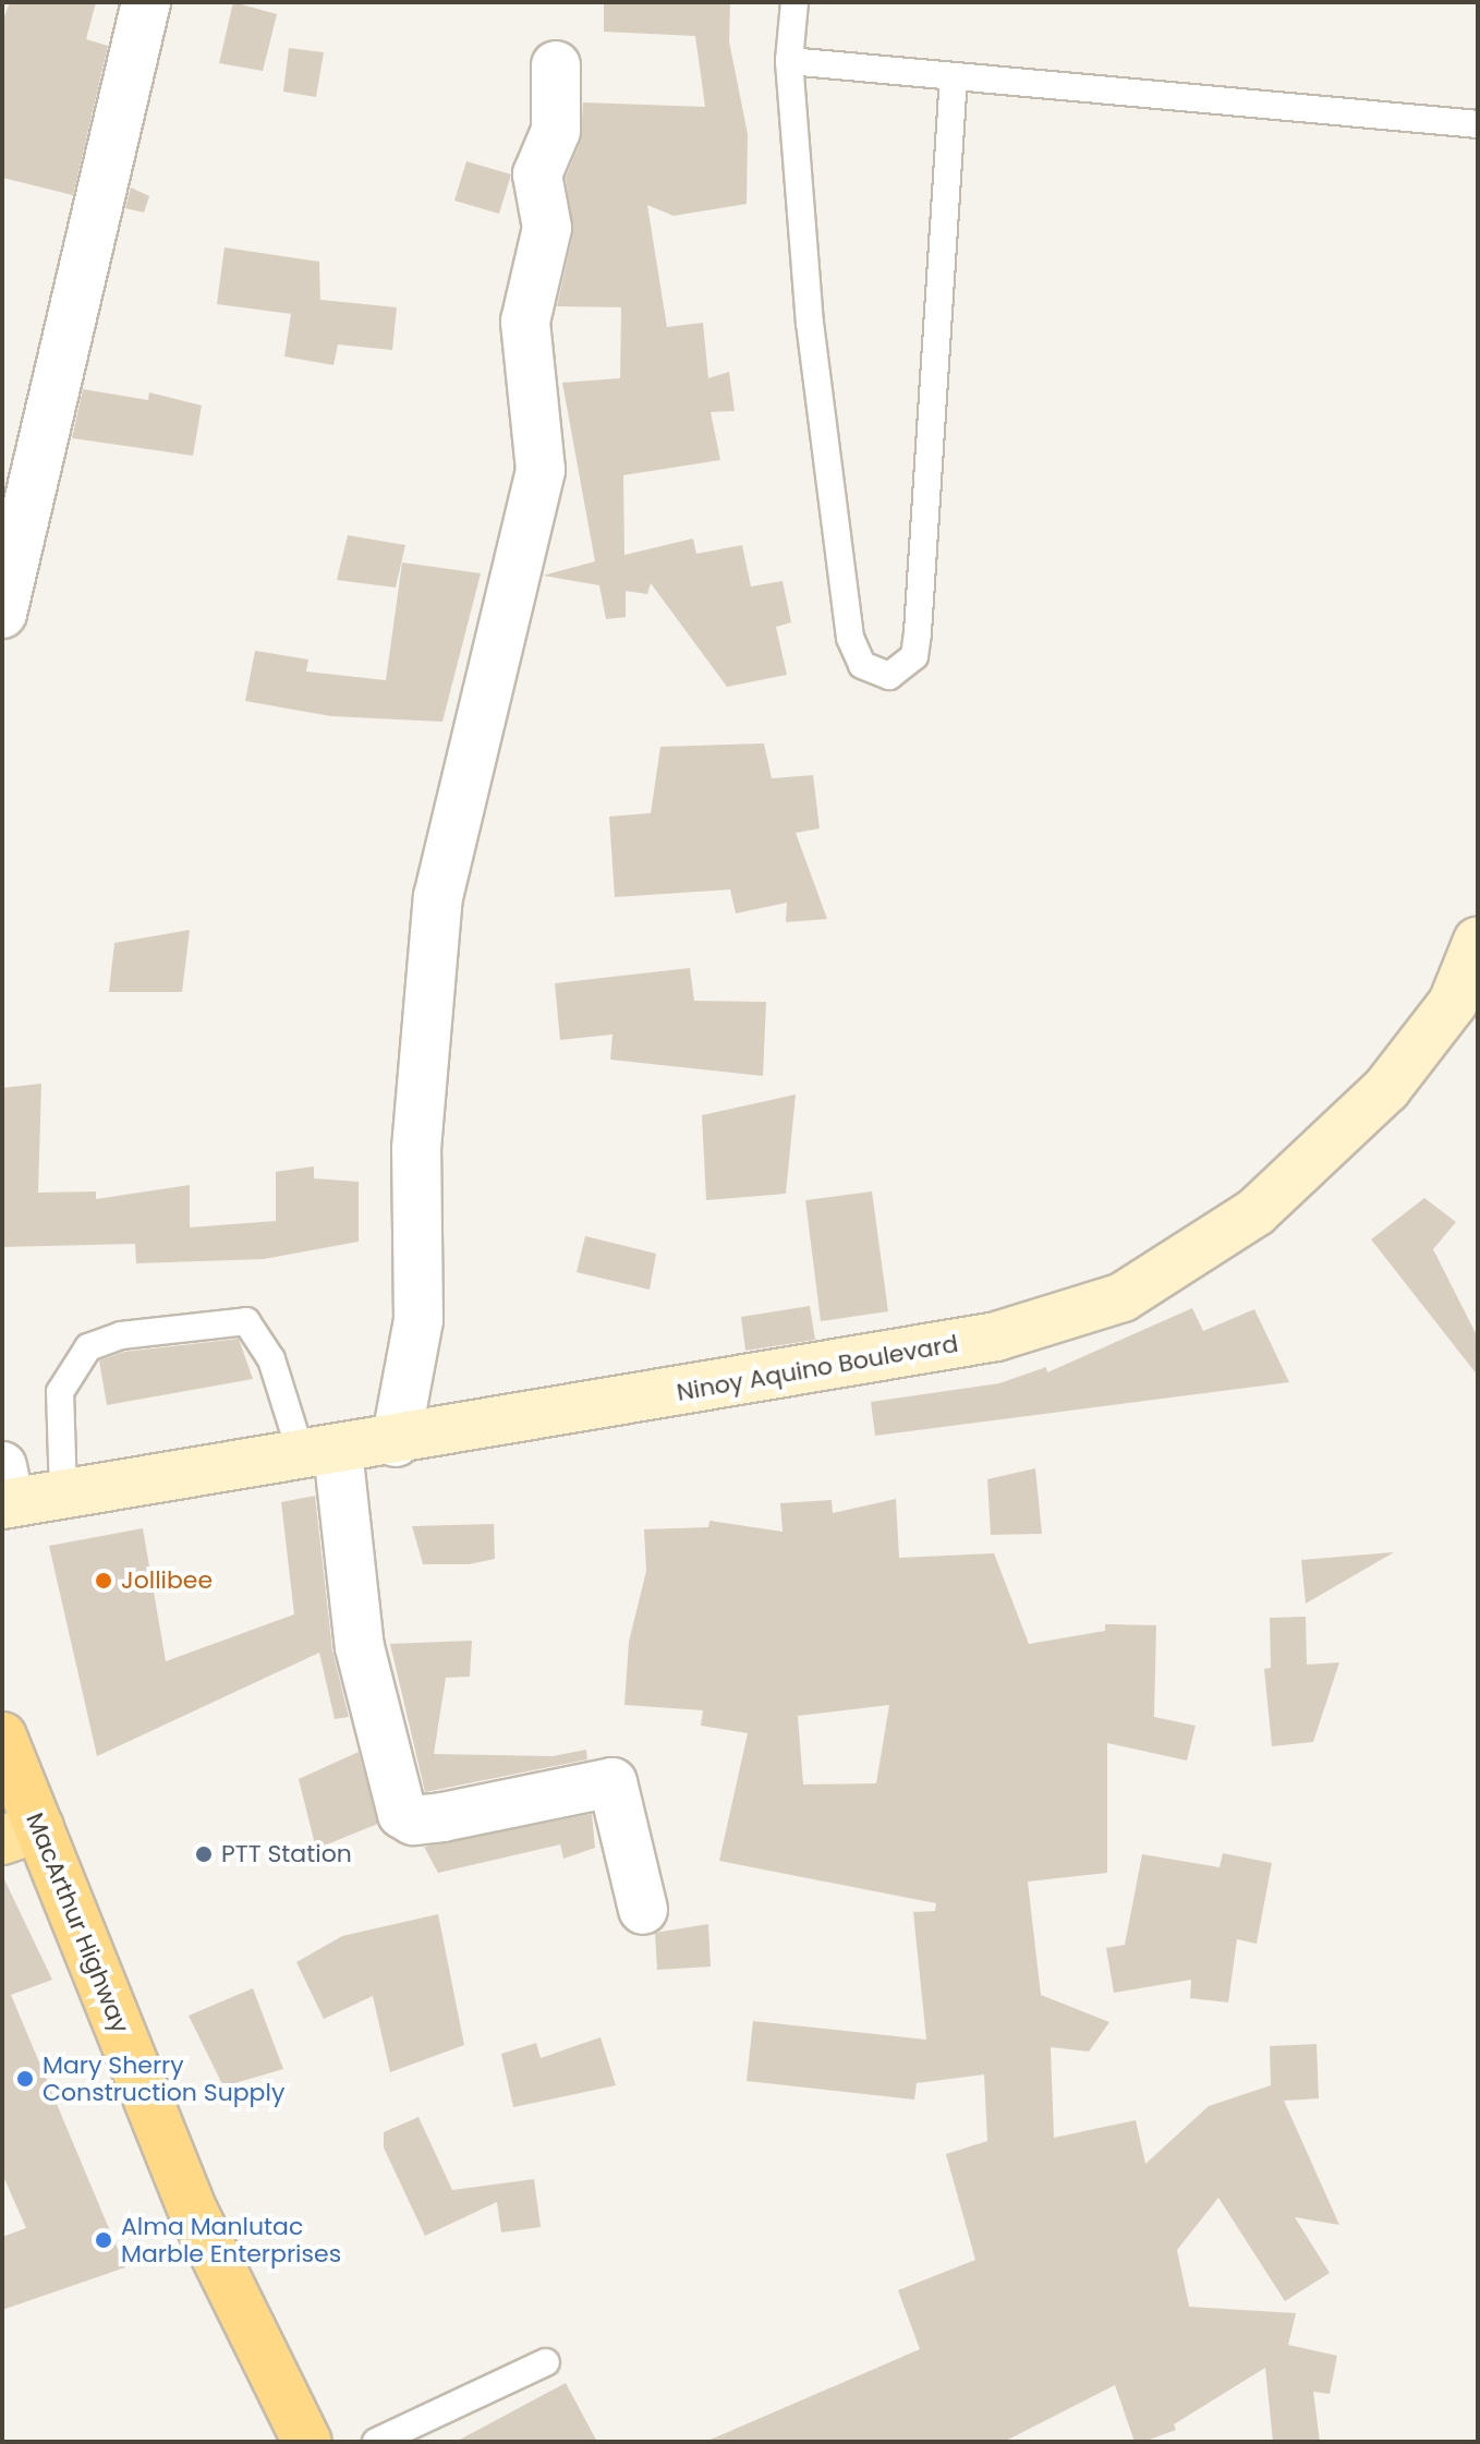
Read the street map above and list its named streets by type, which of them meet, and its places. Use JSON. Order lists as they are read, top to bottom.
{
  "streets": {
    "highway": ["MacArthur Highway"],
    "main road": ["Ninoy Aquino Boulevard"]
  },
  "places": [
    "Jollibee",
    "PTT Station",
    "Mary Sherry Construction Supply",
    "Alma Manlutac Marble Enterprises"
  ]
}
